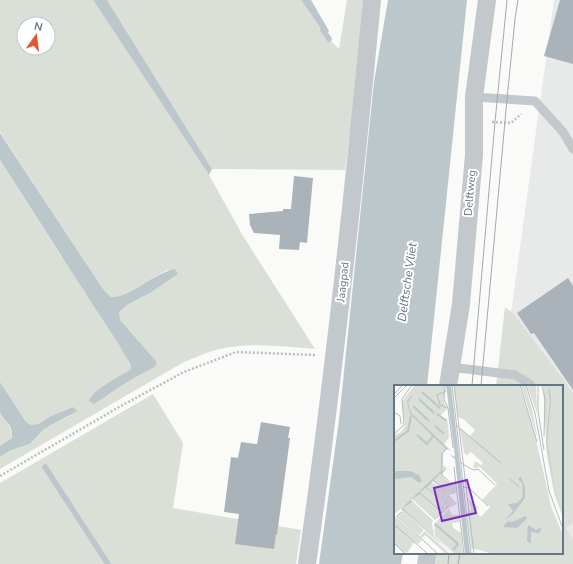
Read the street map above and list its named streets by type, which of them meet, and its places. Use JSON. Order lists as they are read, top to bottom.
{
  "streets": {
    "street": ["Delftweg", "Jaagpad"]
  },
  "water": ["Delftsche Vliet"],
  "north": "top"
}
